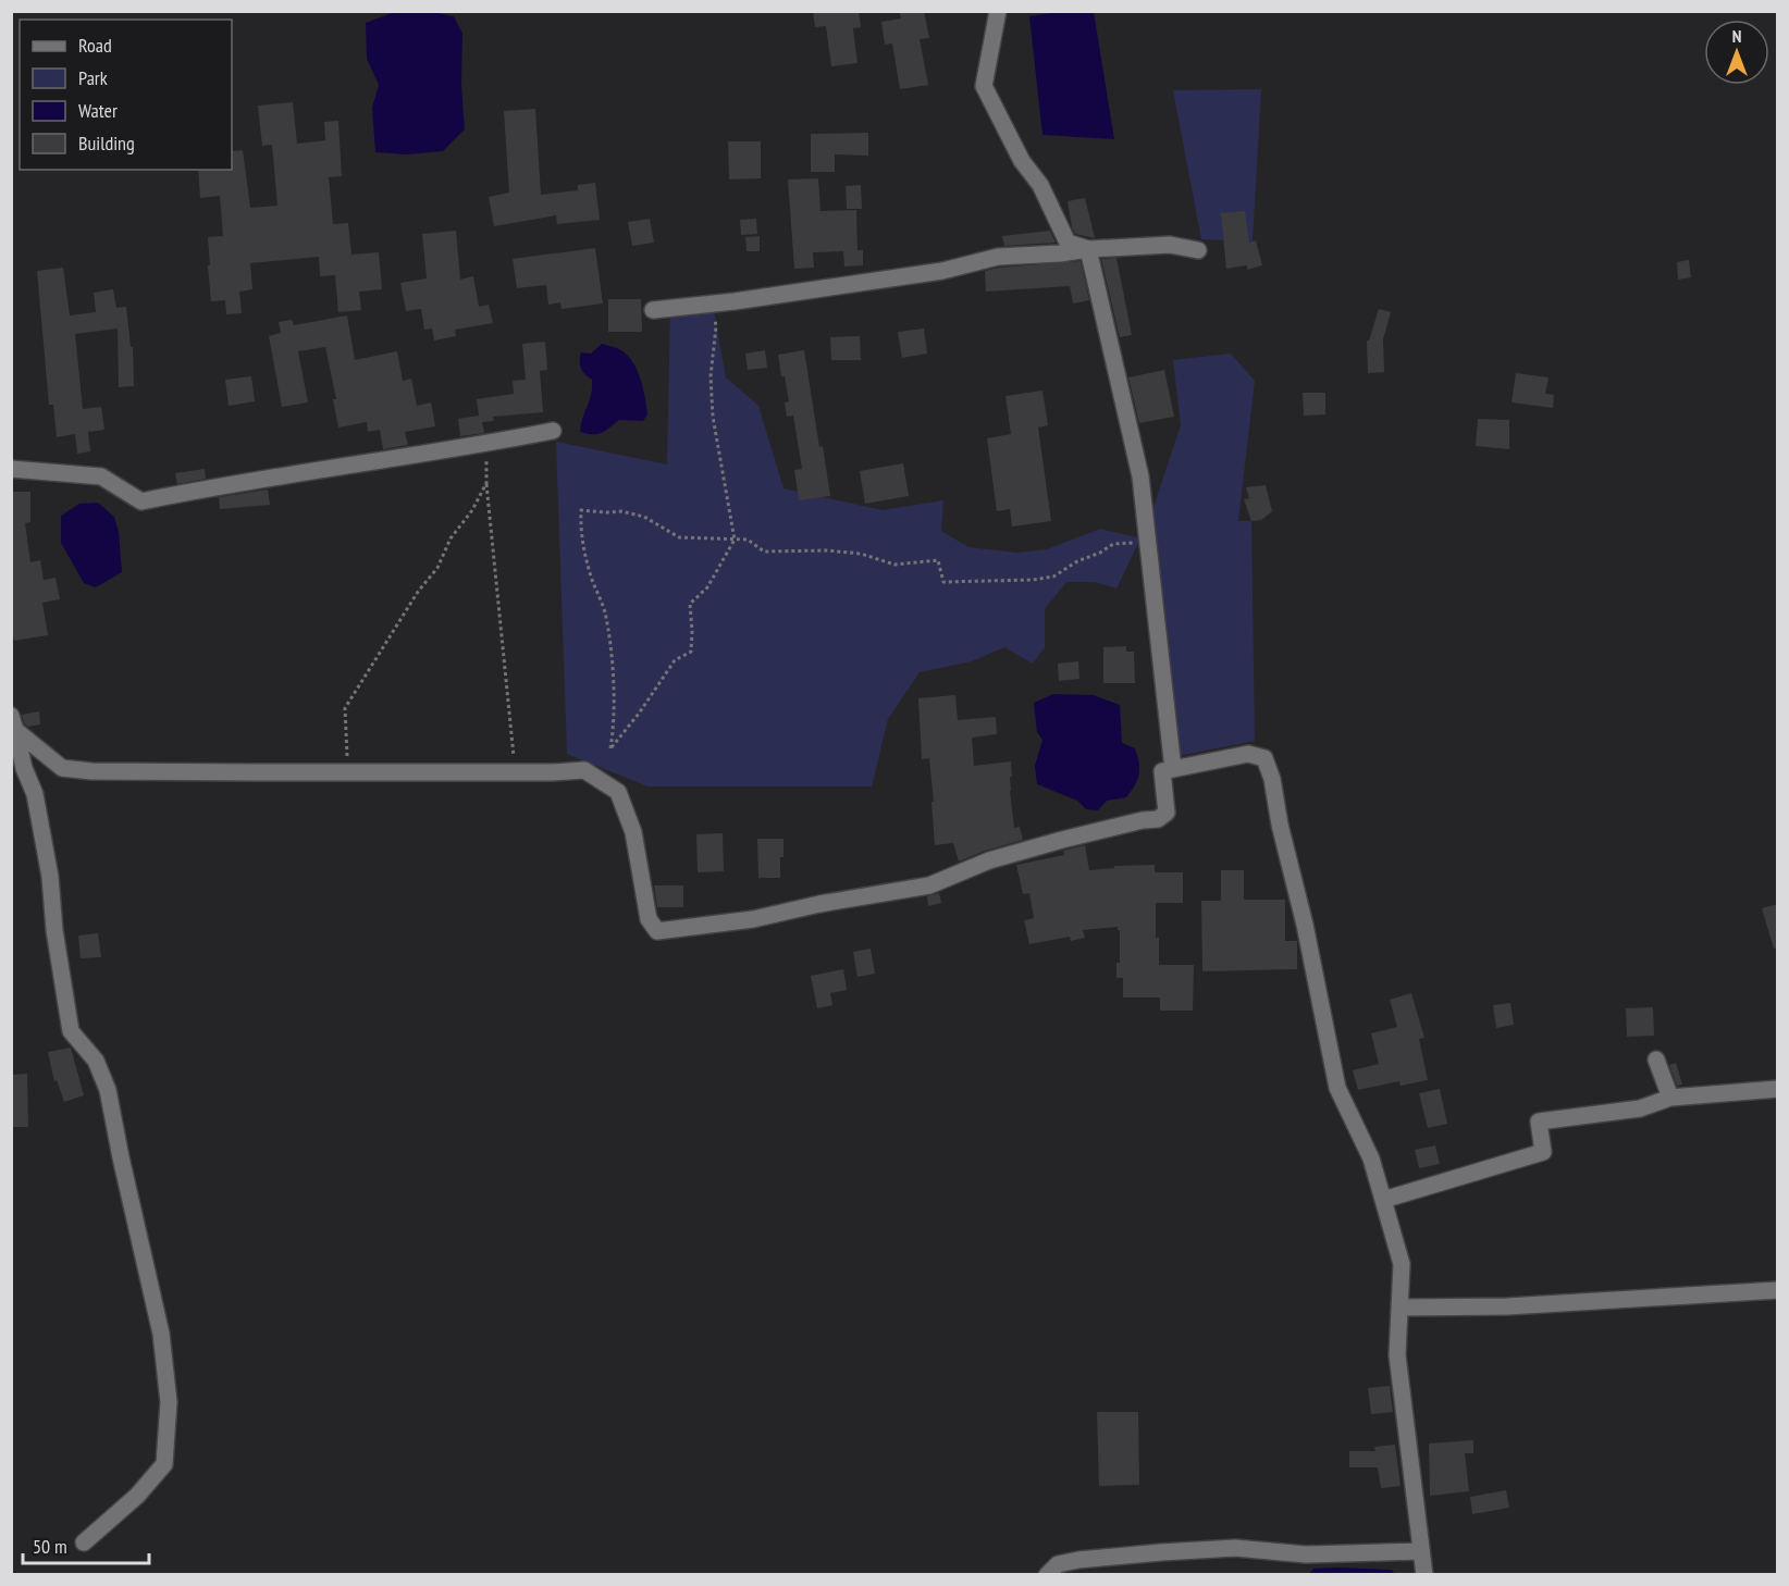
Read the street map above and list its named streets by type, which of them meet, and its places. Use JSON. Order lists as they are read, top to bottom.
{
  "legend": [
    "Road",
    "Park",
    "Water",
    "Building"
  ],
  "scale_bar": "50 m",
  "north": "top"
}
